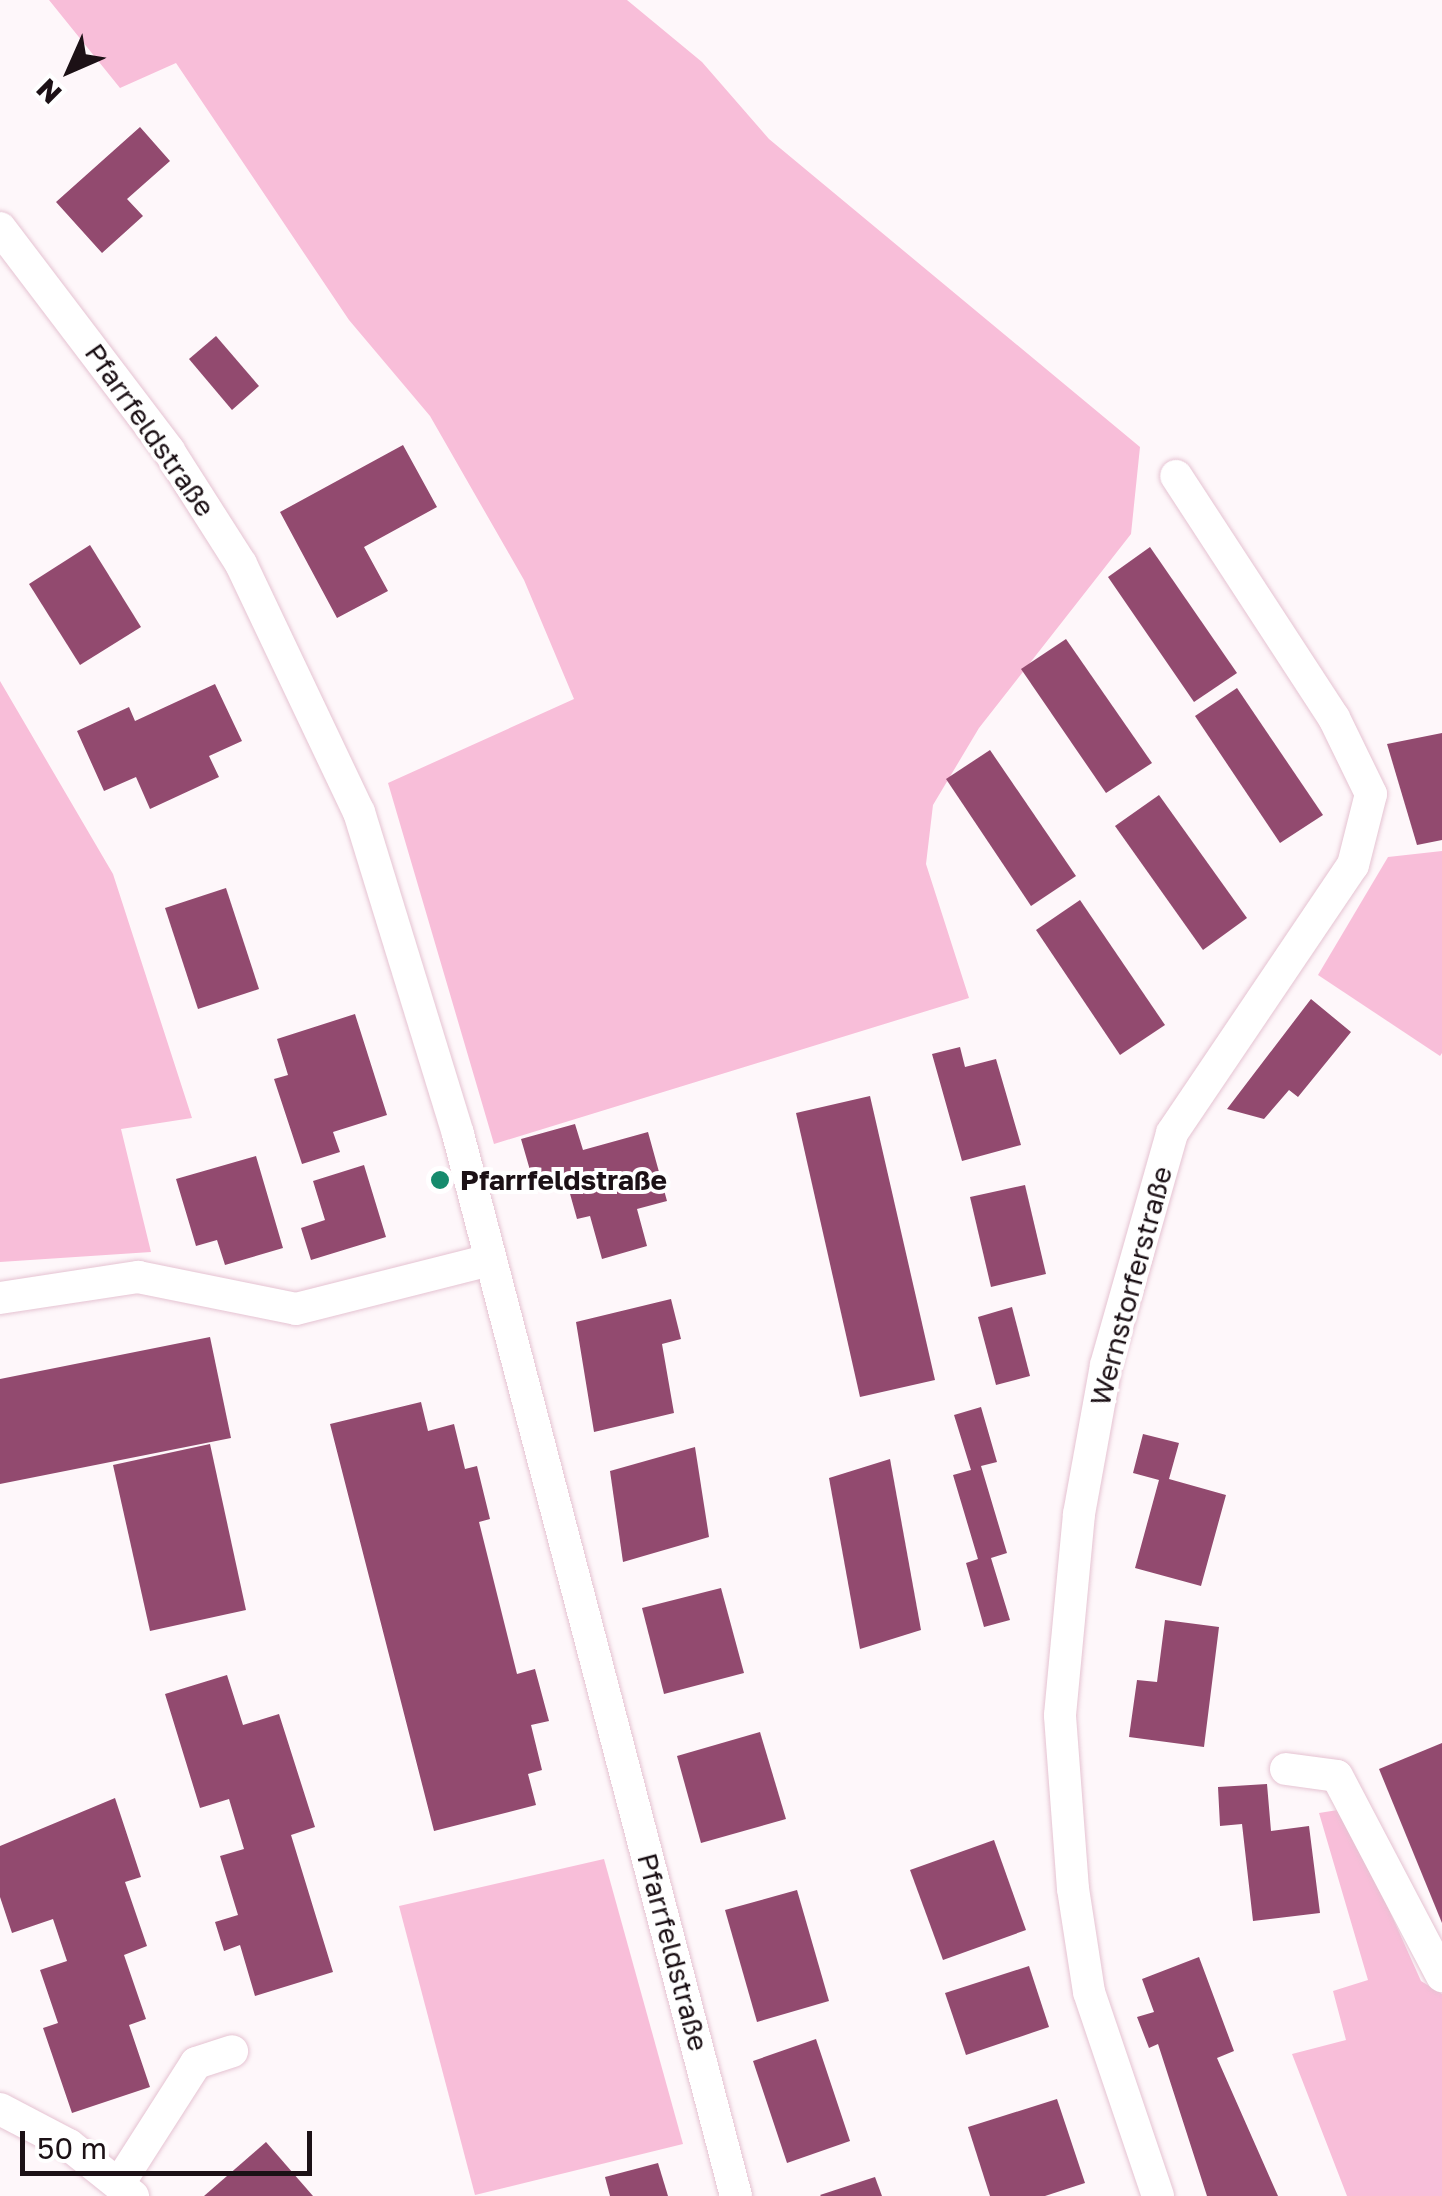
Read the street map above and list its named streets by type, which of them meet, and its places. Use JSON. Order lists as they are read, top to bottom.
{
  "streets": {
    "street": ["Pfarrfeldstraße", "Wernstorferstraße"]
  },
  "places": ["Pfarrfeldstraße"],
  "scale_bar": "50 m",
  "north": "bottom left"
}
